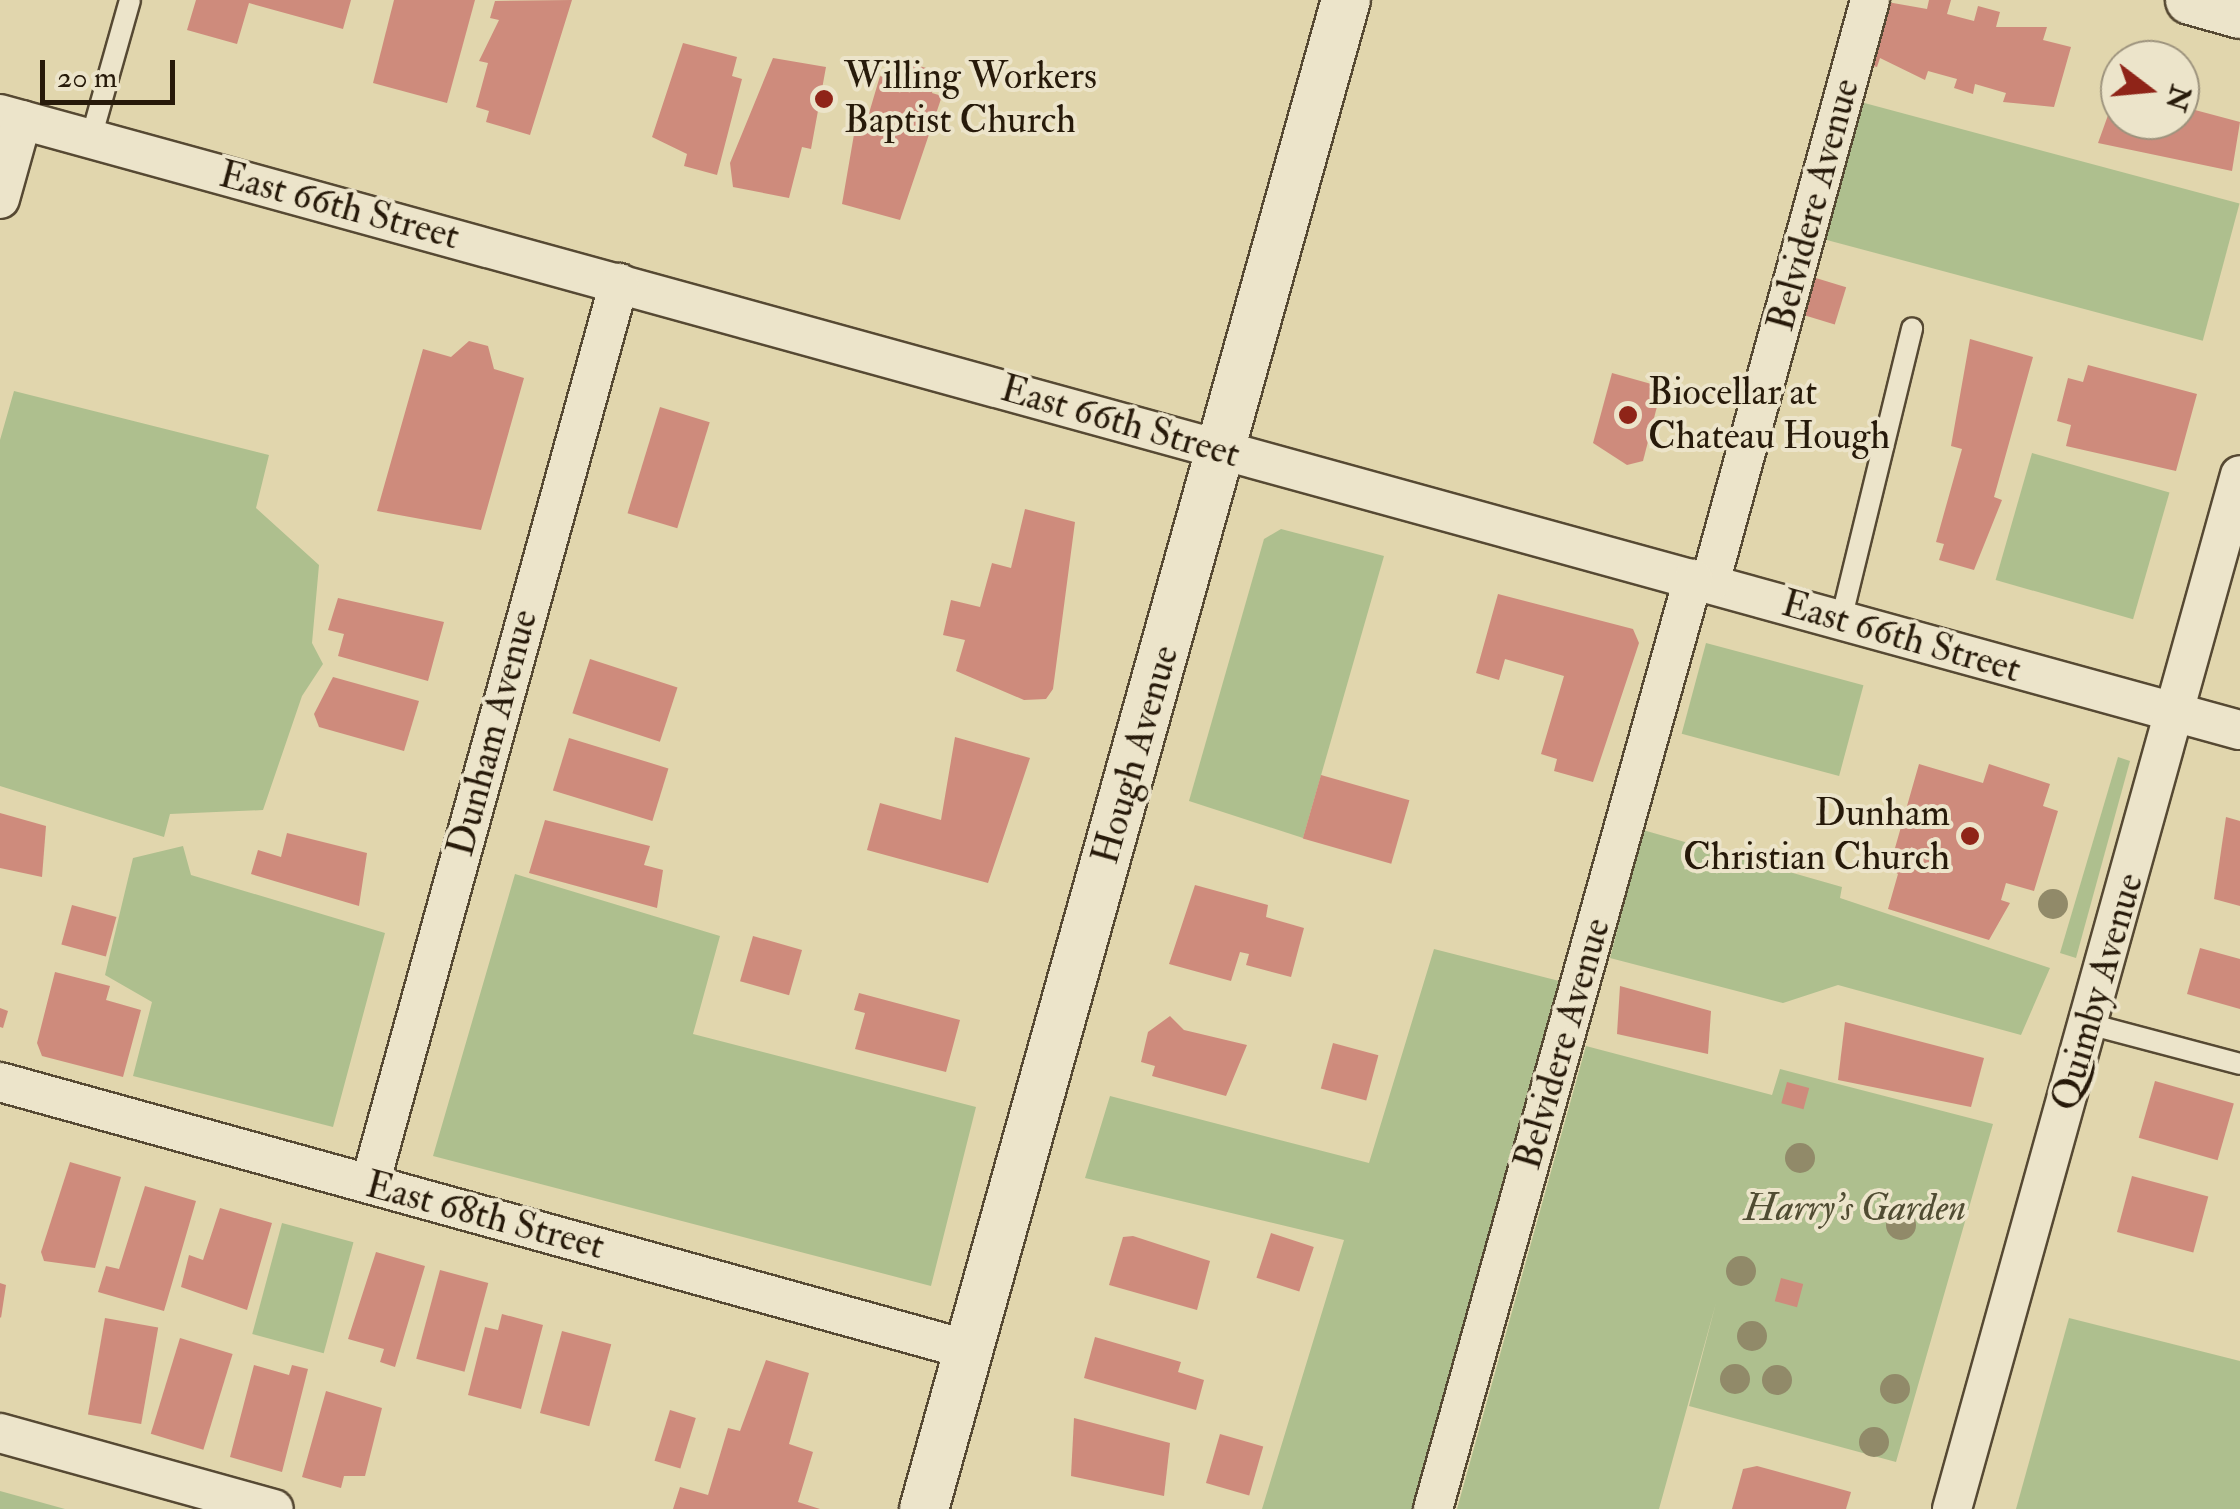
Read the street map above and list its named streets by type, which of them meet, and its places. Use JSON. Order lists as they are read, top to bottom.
{
  "streets": {
    "street": [
      "Belvidere Avenue",
      "East 66th Street",
      "Dunham Avenue",
      "Hough Avenue",
      "Quimby Avenue",
      "East 68th Street"
    ]
  },
  "crossings": [
    ["Belvidere Avenue", "East 66th Street"],
    ["East 66th Street", "Dunham Avenue"],
    ["East 66th Street", "Hough Avenue"],
    ["East 66th Street", "Quimby Avenue"],
    ["Dunham Avenue", "East 68th Street"],
    ["Hough Avenue", "East 68th Street"]
  ],
  "parks": ["Harry's Garden"],
  "places": ["Willing Workers Baptist Church", "Biocellar at Chateau Hough", "Dunham Christian Church"],
  "scale_bar": "20 m",
  "north": "right"
}
